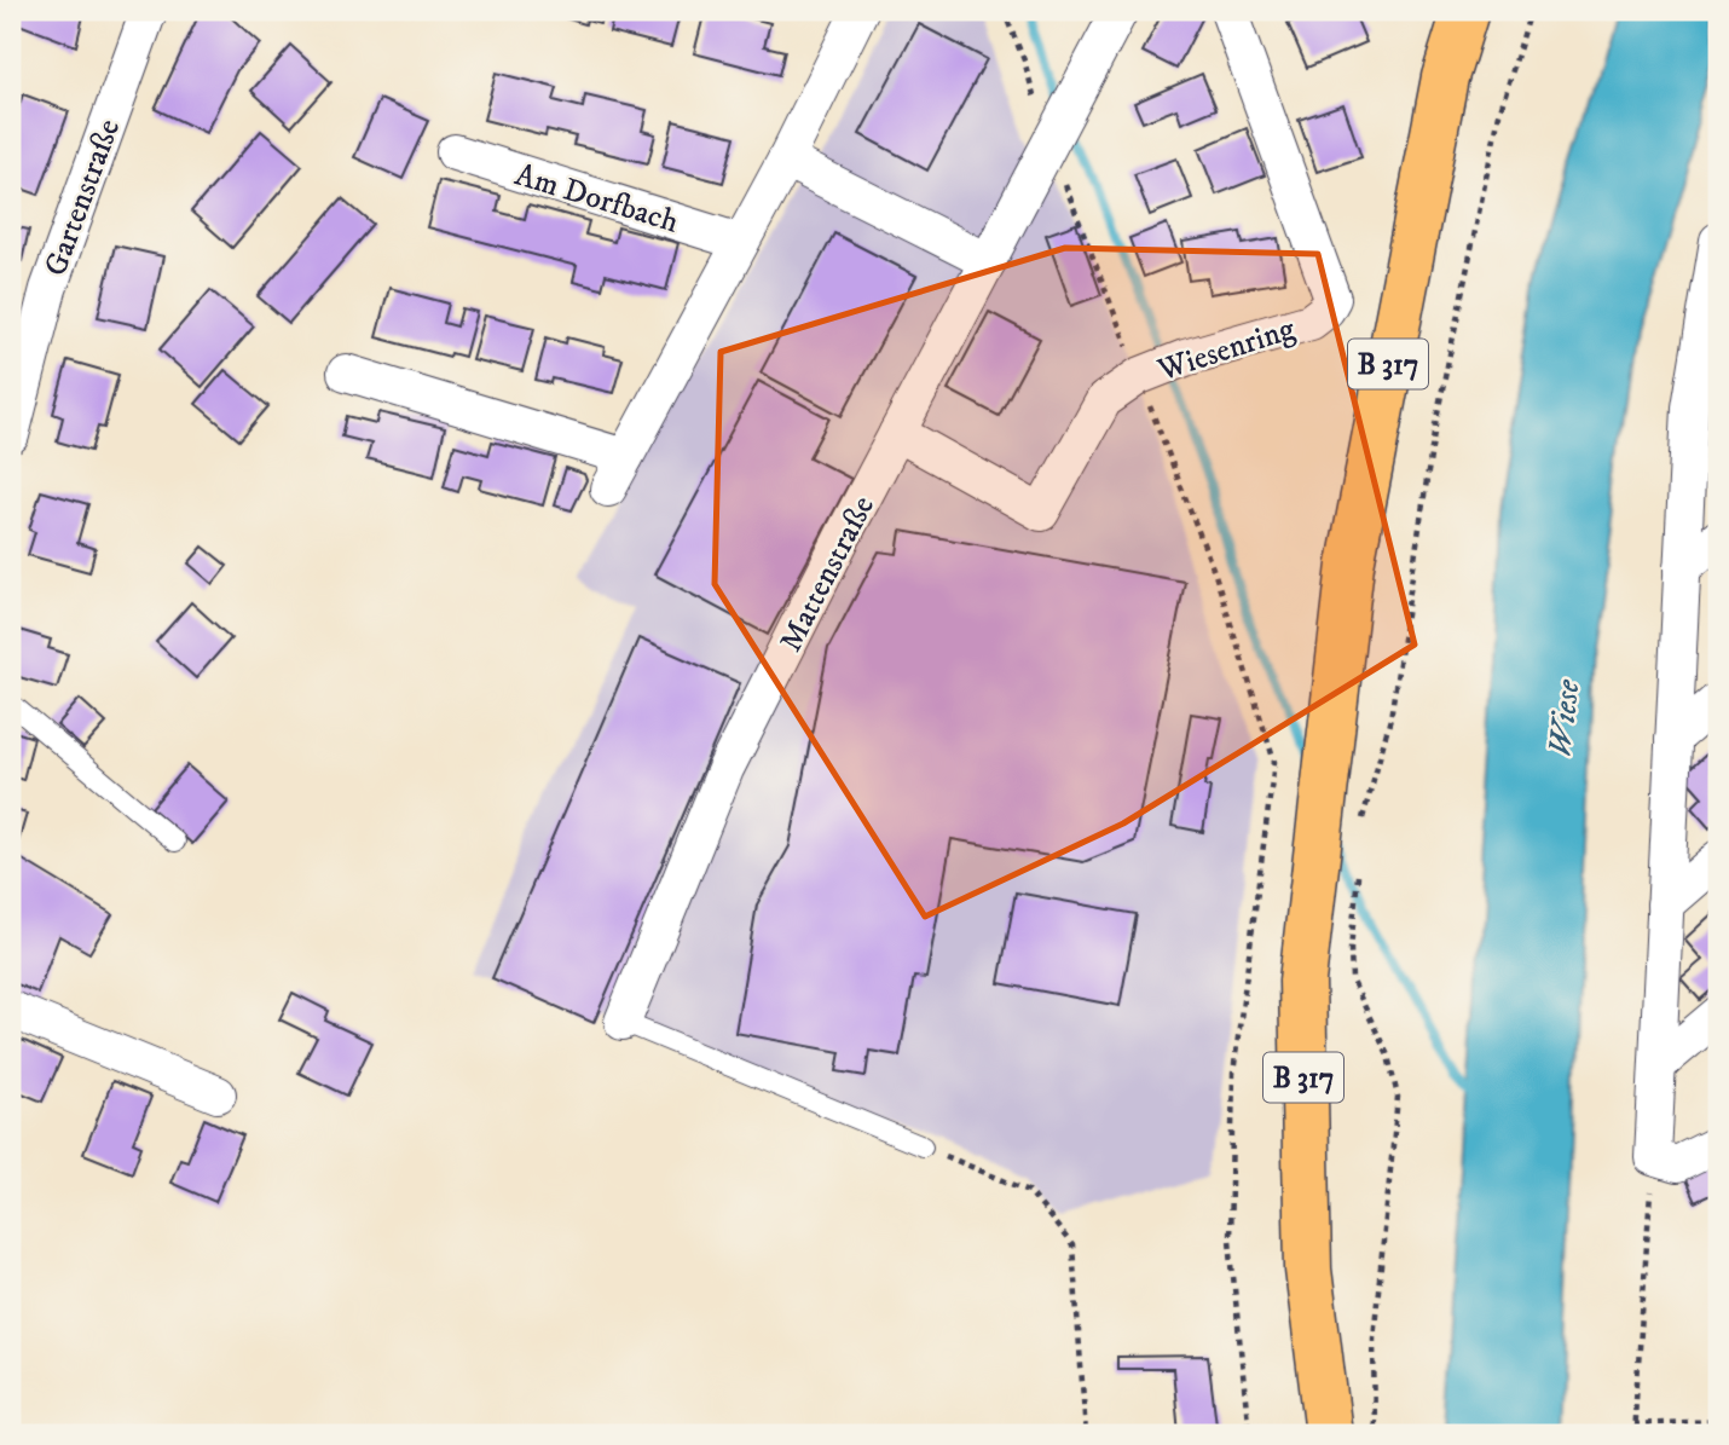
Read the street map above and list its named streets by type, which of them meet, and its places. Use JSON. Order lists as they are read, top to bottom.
{
  "streets": {
    "main road": ["B 317"],
    "street": [
      "Gartenstraße",
      "Am Dorfbach",
      "Wiesenring",
      "Mattenstraße"
    ]
  },
  "crossings": [
    ["Wiesenring", "Mattenstraße"]
  ],
  "water": ["Wiese"]
}
